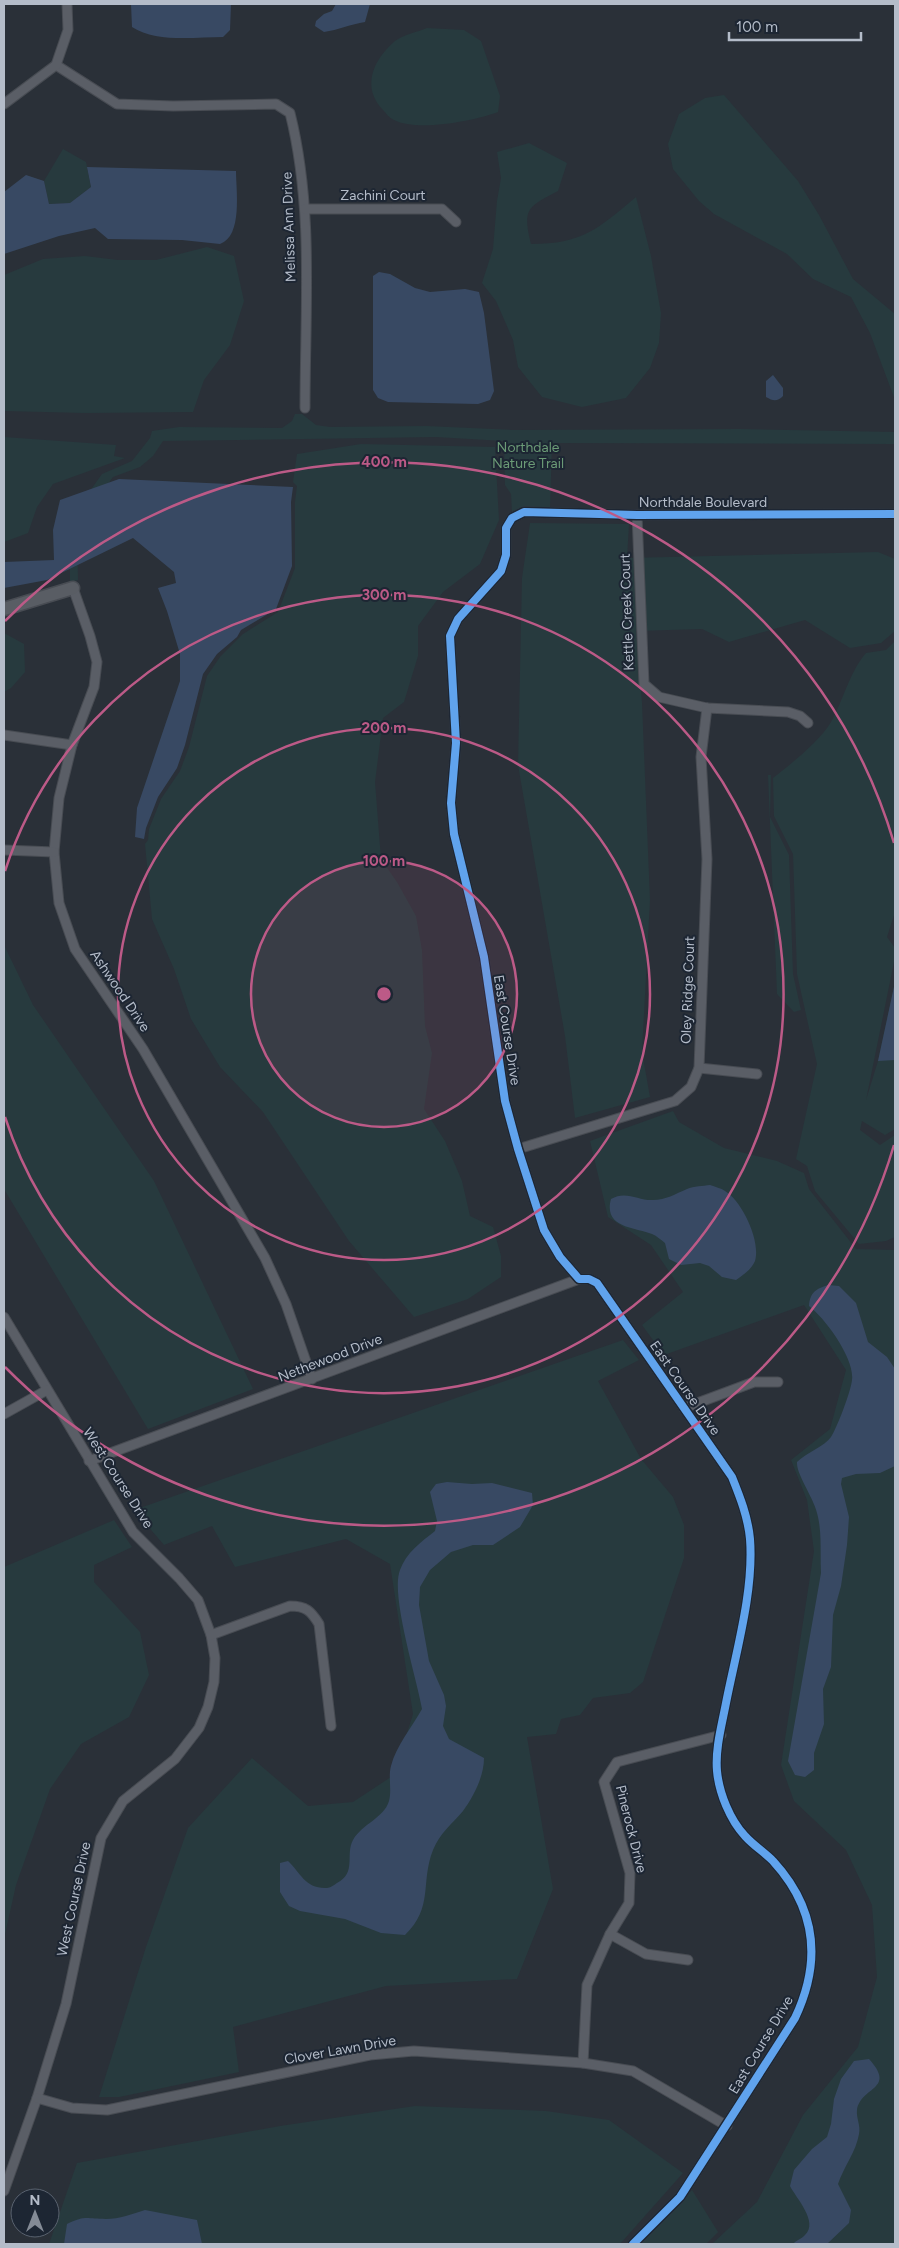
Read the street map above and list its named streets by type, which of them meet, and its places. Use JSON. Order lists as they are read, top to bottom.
{
  "streets": {
    "street": [
      "Zachini Court",
      "Melissa Ann Drive",
      "Northdale Boulevard",
      "Kettle Creek Court",
      "Oley Ridge Court",
      "Ashwood Drive",
      "East Course Drive",
      "Nethewood Drive",
      "West Course Drive",
      "Pinerock Drive",
      "Clover Lawn Drive"
    ]
  },
  "crossings": [
    ["Zachini Court", "Melissa Ann Drive"],
    ["Northdale Boulevard", "Kettle Creek Court"],
    ["Northdale Boulevard", "East Course Drive"],
    ["Kettle Creek Court", "Oley Ridge Court"],
    ["Oley Ridge Court", "East Course Drive"],
    ["Ashwood Drive", "Nethewood Drive"],
    ["East Course Drive", "Nethewood Drive"],
    ["East Course Drive", "Pinerock Drive"],
    ["East Course Drive", "Clover Lawn Drive"],
    ["Nethewood Drive", "West Course Drive"],
    ["West Course Drive", "Clover Lawn Drive"],
    ["Pinerock Drive", "Clover Lawn Drive"]
  ],
  "parks": ["Northdale Nature Trail"],
  "scale_bar": "100 m",
  "north": "top",
  "rings": [
    "400 m",
    "300 m",
    "200 m",
    "100 m"
  ]
}
